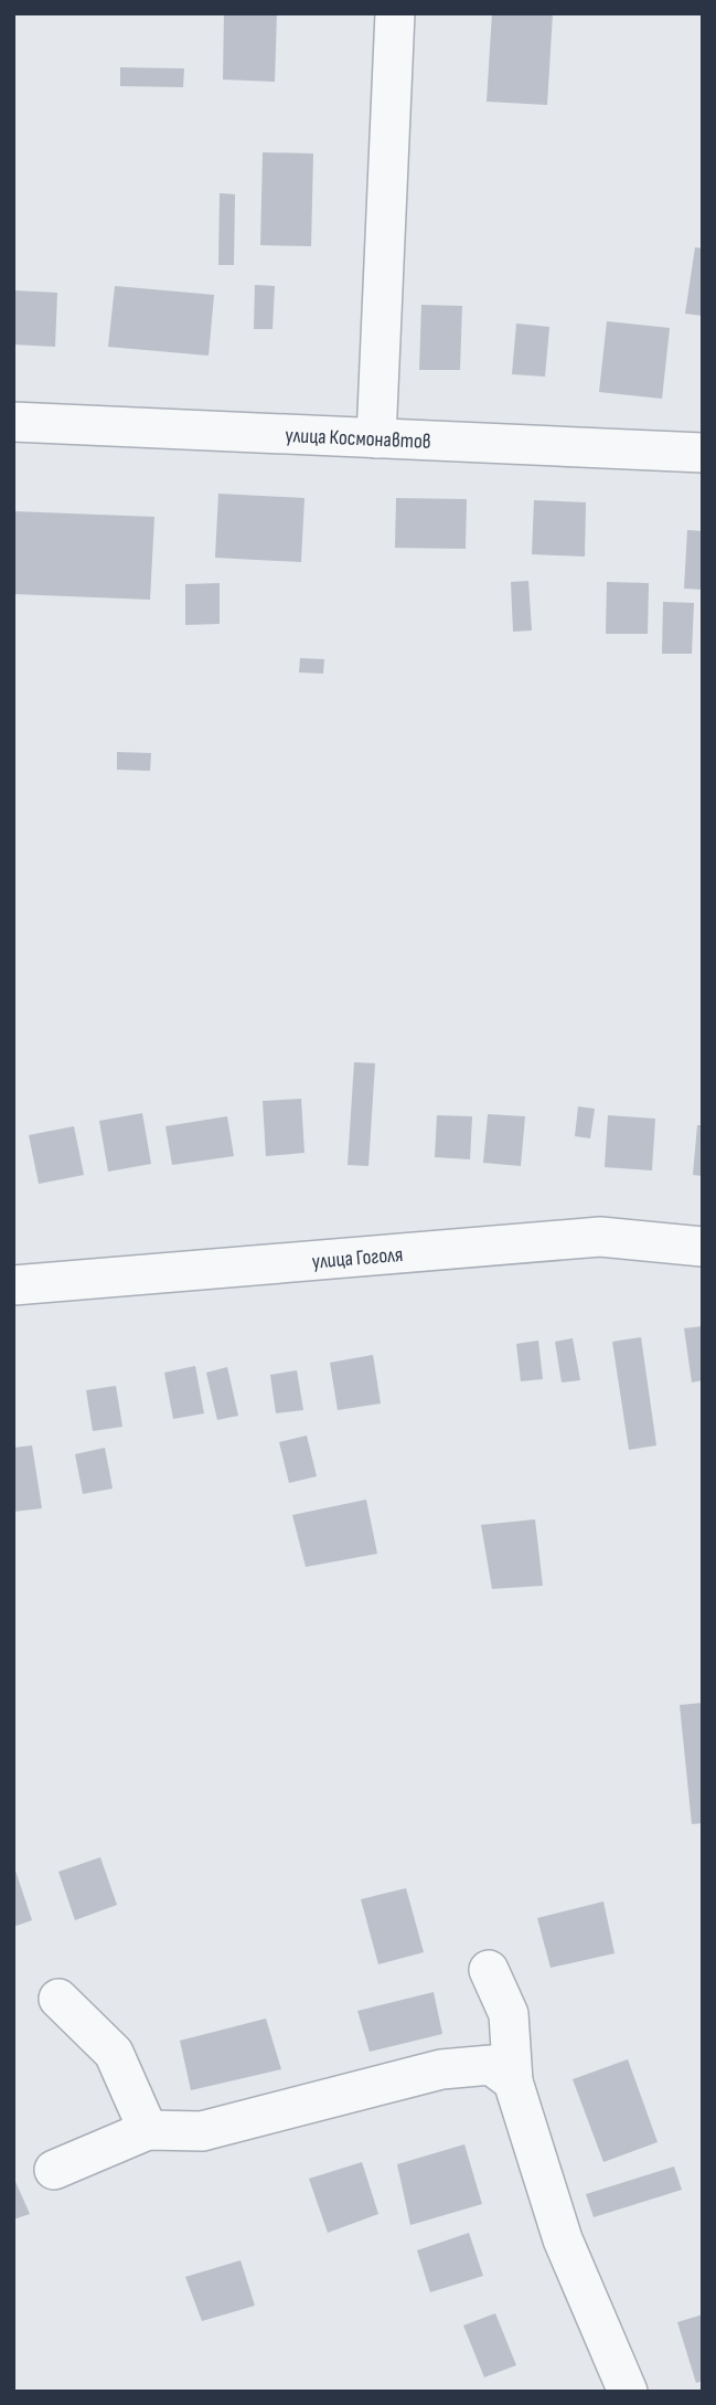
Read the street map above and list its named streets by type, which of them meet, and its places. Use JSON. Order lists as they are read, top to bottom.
{
  "streets": {
    "street": ["улица Космонавтов", "улица Гоголя"]
  }
}
